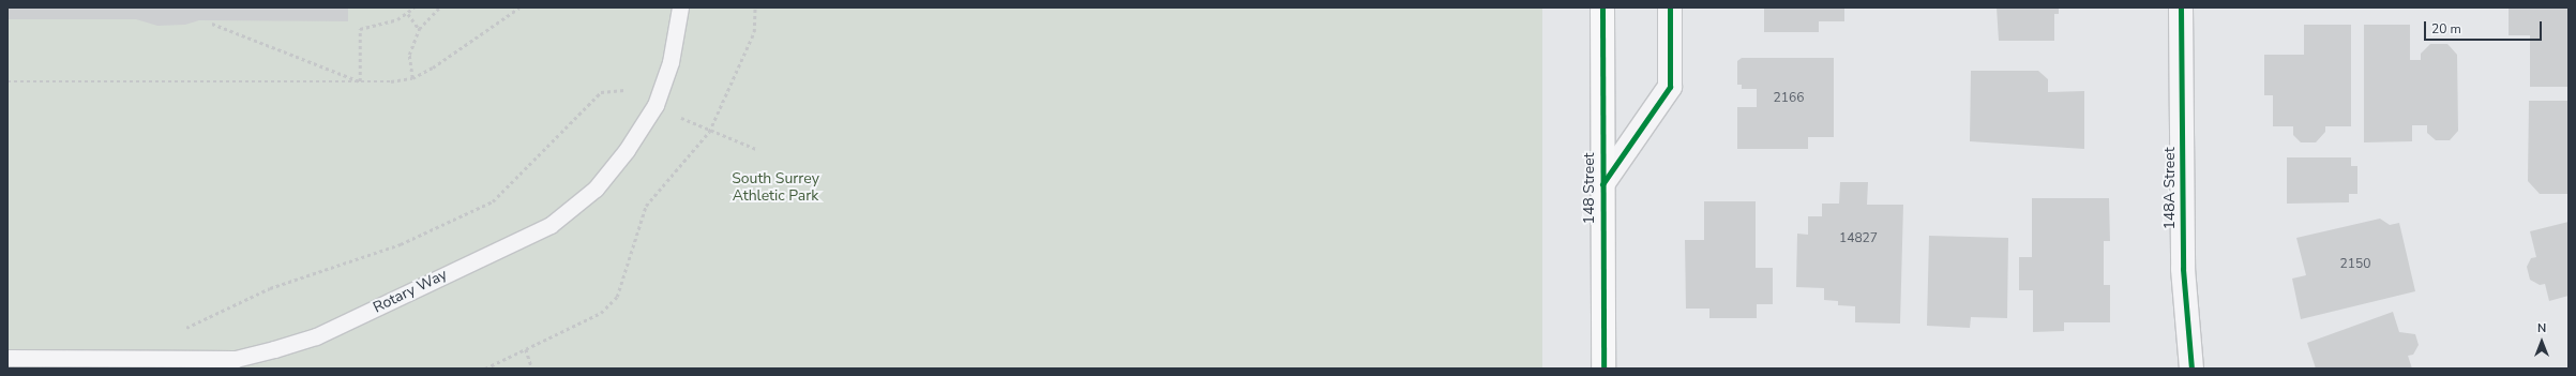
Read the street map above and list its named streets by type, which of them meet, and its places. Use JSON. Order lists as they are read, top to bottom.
{
  "streets": {
    "main road": ["148 Street"],
    "street": ["148A Street"],
    "lane": ["Rotary Way"]
  },
  "parks": ["South Surrey Athletic Park"],
  "house_numbers": ["2166", "14827", "2150"],
  "scale_bar": "20 m",
  "north": "top"
}
